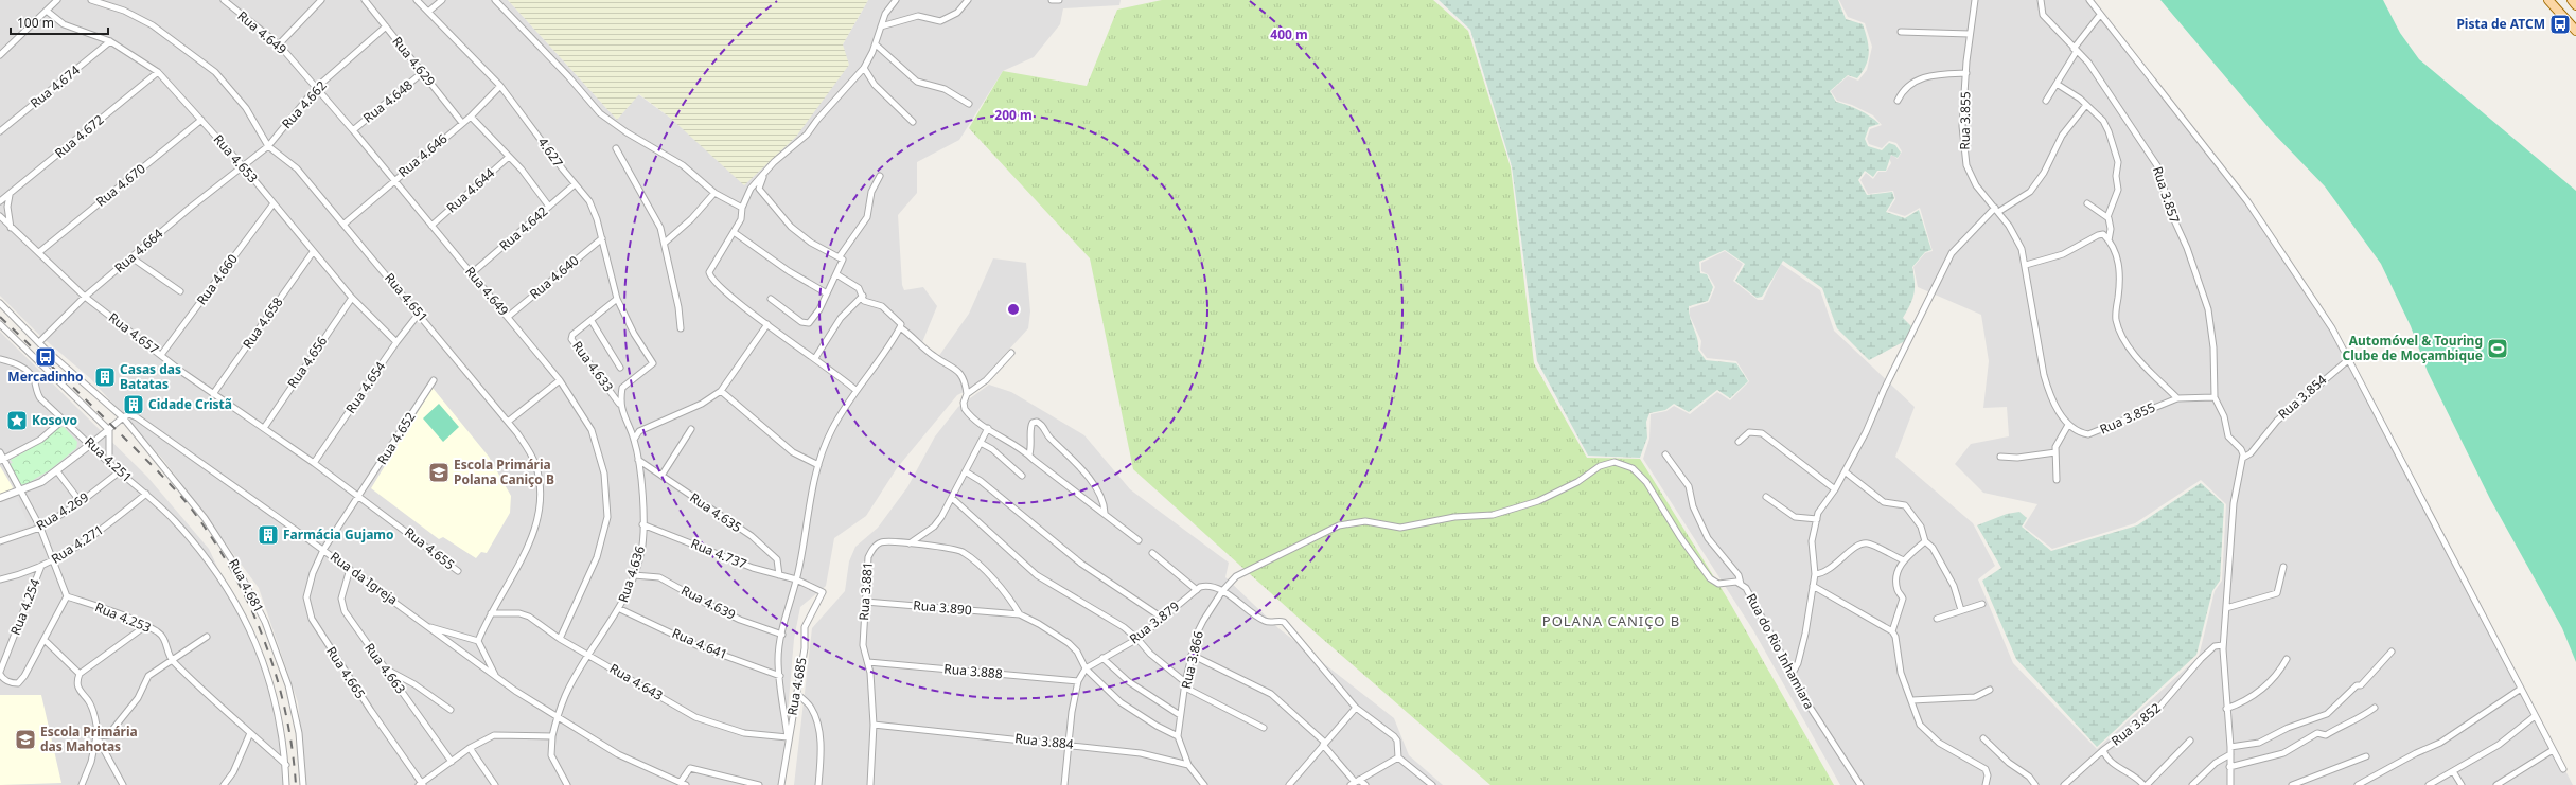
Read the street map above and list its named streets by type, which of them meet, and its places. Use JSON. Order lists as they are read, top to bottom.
{
  "streets": {
    "street": [
      "Rua 4.649",
      "Rua 4.629",
      "Rua 4.674",
      "Rua 4.648",
      "Rua 4.662",
      "Rua 3.855",
      "Rua 4.672",
      "4.627",
      "Rua 4.646",
      "Rua 4.653",
      "Rua 4.670",
      "Rua 4.644",
      "Rua 3.857",
      "Rua 4.642",
      "Rua 4.664",
      "Rua 4.640",
      "Rua 4.660",
      "Rua 4.651",
      "Rua 4.658",
      "Rua 4.657",
      "Rua 4.656",
      "Rua 4.633",
      "Rua 4.654",
      "Rua 3.854",
      "Rua 4.652",
      "Rua 4.251",
      "Rua 4.269",
      "Rua 4.635",
      "Rua 4.271",
      "Rua 4.655",
      "Rua 4.737",
      "Rua 4.636",
      "Rua da Igreja",
      "Rua 4.681",
      "Rua 3.881",
      "Rua 4.639",
      "Rua 4.254",
      "Rua 3.890",
      "Rua 4.253",
      "Rua 3.879",
      "Rua 4.641",
      "Rua do Rio Inhamiara",
      "Rua 3.866",
      "Rua 4.663",
      "Rua 3.888",
      "Rua 4.665",
      "Rua 4.643",
      "Rua 4.685",
      "Rua 3.852",
      "Rua 3.884"
    ]
  },
  "crossings": [
    ["Rua 4.649", "Rua 4.648"],
    ["Rua 4.649", "Rua 4.662"],
    ["Rua 4.649", "Rua 4.646"],
    ["Rua 4.649", "Rua 4.644"],
    ["Rua 4.649", "Rua 4.642"],
    ["Rua 4.649", "Rua 4.640"],
    ["Rua 4.649", "Rua 4.643"],
    ["Rua 4.629", "Rua 4.648"],
    ["Rua 4.629", "Rua 4.662"],
    ["Rua 4.629", "Rua 4.646"],
    ["Rua 4.674", "Rua 4.653"],
    ["Rua 4.662", "Rua 4.653"],
    ["Rua 4.662", "Rua 4.664"],
    ["Rua 4.662", "Rua 4.651"],
    ["Rua 3.855", "Rua 3.857"],
    ["Rua 4.672", "Rua 4.653"],
    ["4.627", "Rua 4.646"],
    ["4.627", "Rua 4.642"],
    ["4.627", "Rua 4.640"],
    ["4.627", "Rua 4.633"],
    ["4.627", "Rua 4.636"],
    ["Rua 4.646", "Rua 4.651"],
    ["Rua 4.653", "Rua 4.670"],
    ["Rua 4.653", "Rua 4.664"],
    ["Rua 4.653", "Rua 4.660"],
    ["Rua 4.653", "Rua 4.658"],
    ["Rua 4.653", "Rua 4.656"],
    ["Rua 4.653", "Rua 4.654"],
    ["Rua 4.670", "Rua 4.657"],
    ["Rua 4.664", "Rua 4.657"],
    ["Rua 4.664", "Rua da Igreja"],
    ["Rua 4.660", "Rua 4.657"],
    ["Rua 4.651", "Rua 4.654"],
    ["Rua 4.651", "Rua 4.643"],
    ["Rua 4.658", "Rua 4.657"],
    ["Rua 4.657", "Rua 4.656"],
    ["Rua 4.657", "Rua 4.654"],
    ["Rua 4.657", "Rua 4.652"],
    ["Rua 4.657", "Rua 4.655"],
    ["Rua 4.633", "Rua 4.636"],
    ["Rua 4.652", "Rua 4.655"],
    ["Rua 4.652", "Rua da Igreja"],
    ["Rua 4.652", "Rua 4.665"],
    ["Rua 4.251", "Rua 4.269"],
    ["Rua 4.251", "Rua 4.271"],
    ["Rua 4.251", "Rua 4.253"],
    ["Rua 4.635", "Rua 4.737"],
    ["Rua 4.635", "Rua 4.636"],
    ["Rua 4.271", "Rua 4.254"],
    ["Rua 4.737", "Rua 4.636"],
    ["Rua 4.737", "Rua 4.685"],
    ["Rua 4.636", "Rua da Igreja"],
    ["Rua 4.636", "Rua 4.639"],
    ["Rua 4.636", "Rua 4.641"],
    ["Rua 4.636", "Rua 4.643"],
    ["Rua da Igreja", "Rua 4.681"],
    ["Rua da Igreja", "Rua 4.663"],
    ["Rua da Igreja", "Rua 4.665"],
    ["Rua 3.881", "Rua 3.890"],
    ["Rua 3.881", "Rua 3.888"],
    ["Rua 3.881", "Rua 3.884"],
    ["Rua 3.879", "Rua 3.888"],
    ["Rua 3.879", "Rua 3.884"],
    ["Rua do Rio Inhamiara", "Rua 3.866"],
    ["Rua 4.643", "Rua 4.685"]
  ],
  "districts": ["POLANA CANIÇO B"],
  "places": {
    "bus stop": ["Pista de ATCM", "Mercadinho"],
    "sports": ["Automóvel & Touring Clube de Moçambique"],
    "building": ["Casas das Batatas", "Cidade Cristã", "Farmácia Gujamo"],
    "place": ["Kosovo"],
    "school or university": ["Escola Primária Polana Caniço B", "Escola Primária das Mahotas"]
  },
  "scale_bar": "100 m",
  "rings": ["400 m", "200 m"]
}
